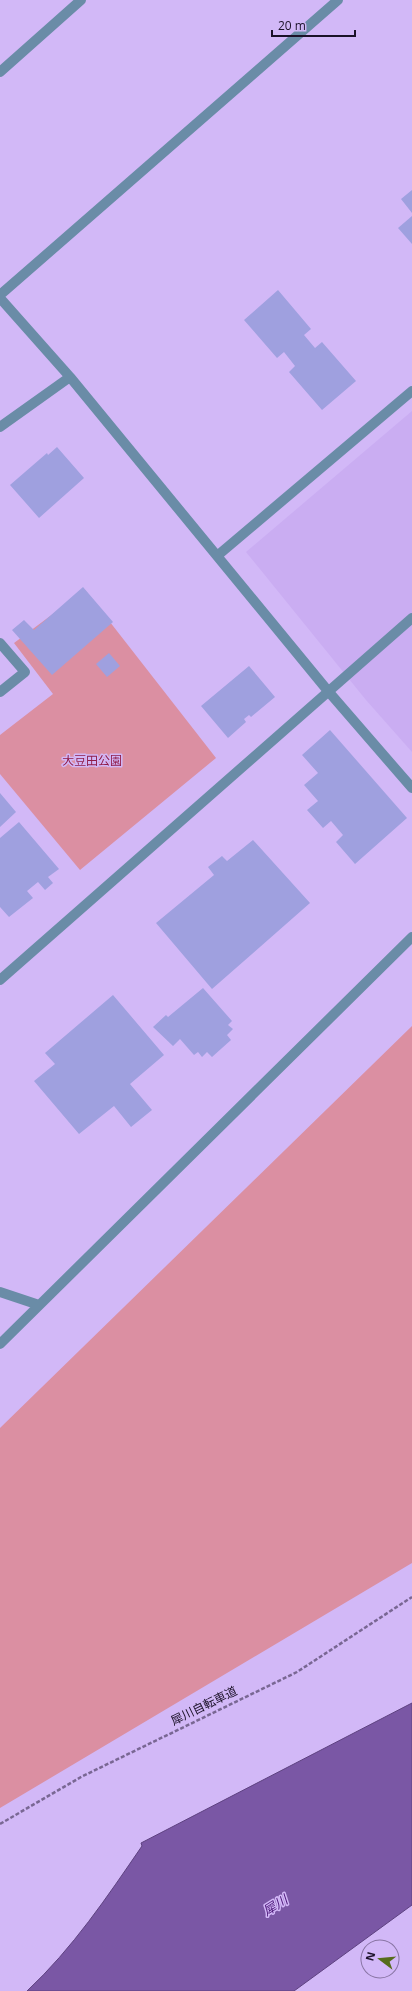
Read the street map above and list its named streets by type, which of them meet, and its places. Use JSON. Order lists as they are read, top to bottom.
{
  "streets": {
    "path": ["犀川自転車道"]
  },
  "water": ["犀川"],
  "parks": ["大豆田公園"],
  "scale_bar": "20 m",
  "north": "left"
}
